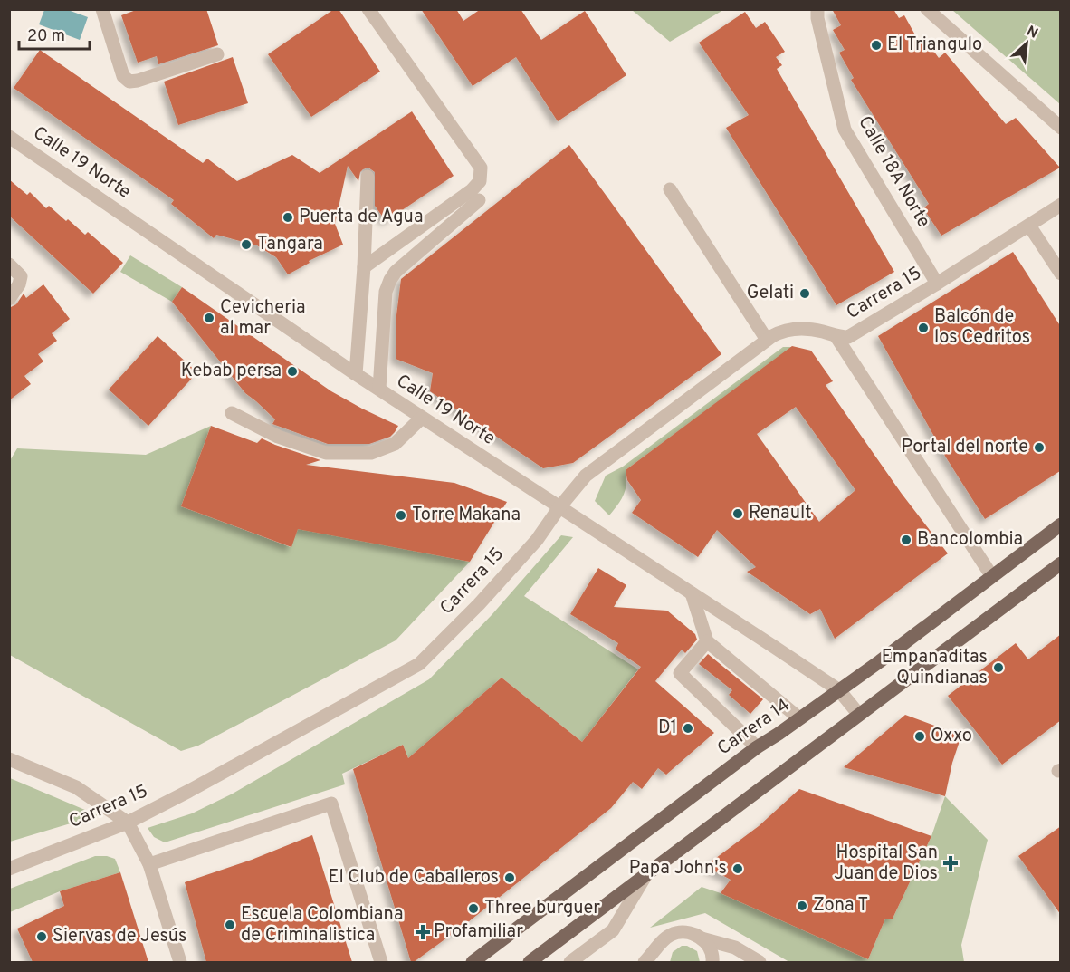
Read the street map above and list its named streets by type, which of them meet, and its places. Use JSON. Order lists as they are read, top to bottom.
{
  "streets": {
    "main road": ["Carrera 14"],
    "street": ["Calle 19 Norte", "Calle 18A Norte", "Carrera 15"]
  },
  "crossings": [
    ["Calle 19 Norte", "Carrera 15"],
    ["Calle 19 Norte", "Carrera 14"],
    ["Calle 18A Norte", "Carrera 15"]
  ],
  "places": {
    "other": [
      "El Triangulo",
      "Puerta de Agua",
      "Tangara",
      "Gelati",
      "Cevicheria al mar",
      "Balcón de los Cedritos",
      "Kebab persa",
      "Portal del norte",
      "Renault",
      "Torre Makana",
      "Bancolombia",
      "Empanaditas Quindianas",
      "D1",
      "Oxxo",
      "Papa John's",
      "El Club de Caballeros",
      "Zona T",
      "Three burguer",
      "Escuela Colombiana de Criminalistica",
      "Siervas de Jesús"
    ],
    "health": ["Hospital San Juan de Dios", "Profamiliar"]
  },
  "scale_bar": "20 m",
  "north": "top right"
}
